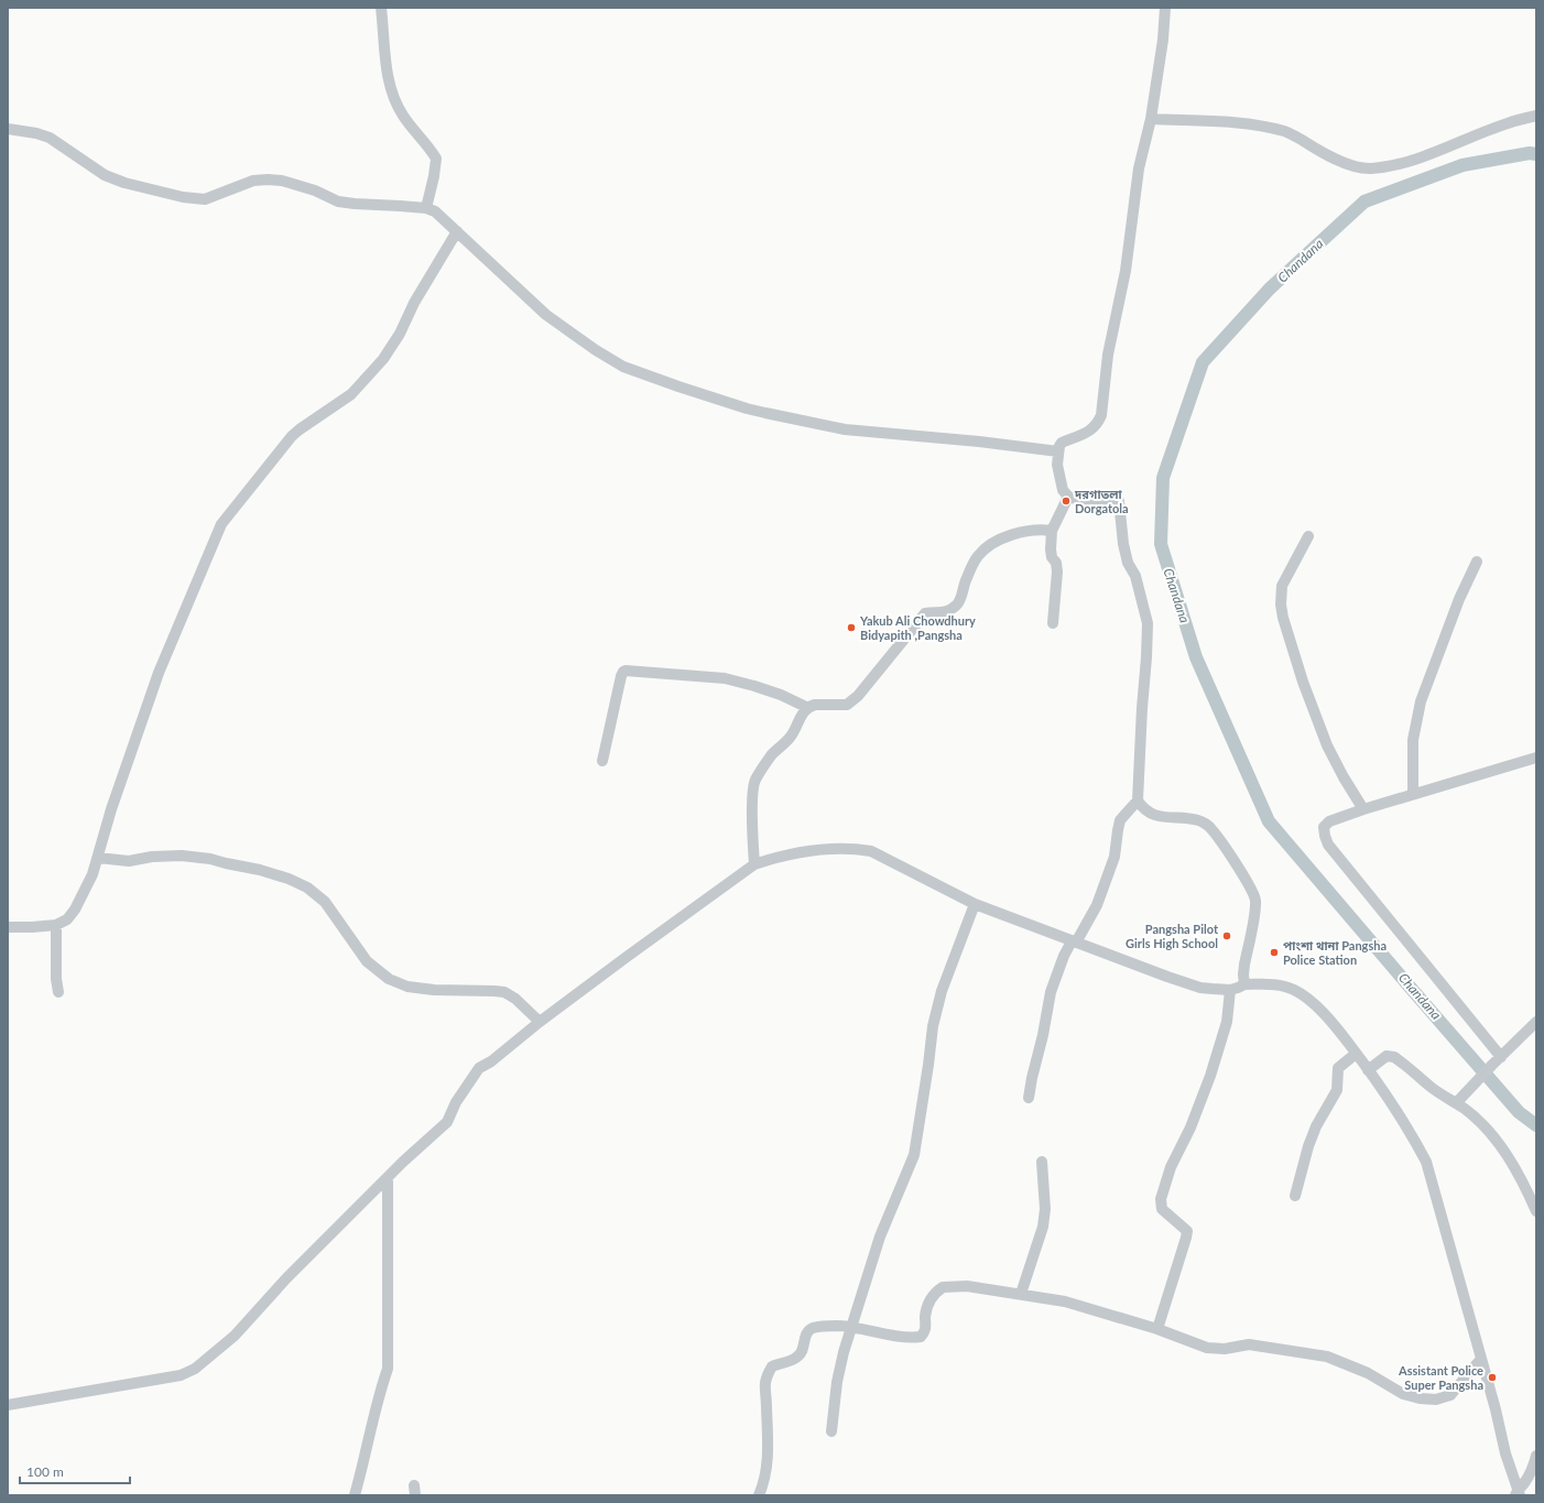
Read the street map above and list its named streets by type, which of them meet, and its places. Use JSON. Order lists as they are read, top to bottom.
{
  "water": ["Chandana"],
  "places": [
    "দরগাতলা Dorgatola",
    "Yakub Ali Chowdhury Bidyapith ,Pangsha",
    "Pangsha Pilot Girls High School",
    "পাংশা থানা Pangsha Police Station",
    "Assistant Police Super Pangsha"
  ],
  "scale_bar": "100 m"
}
